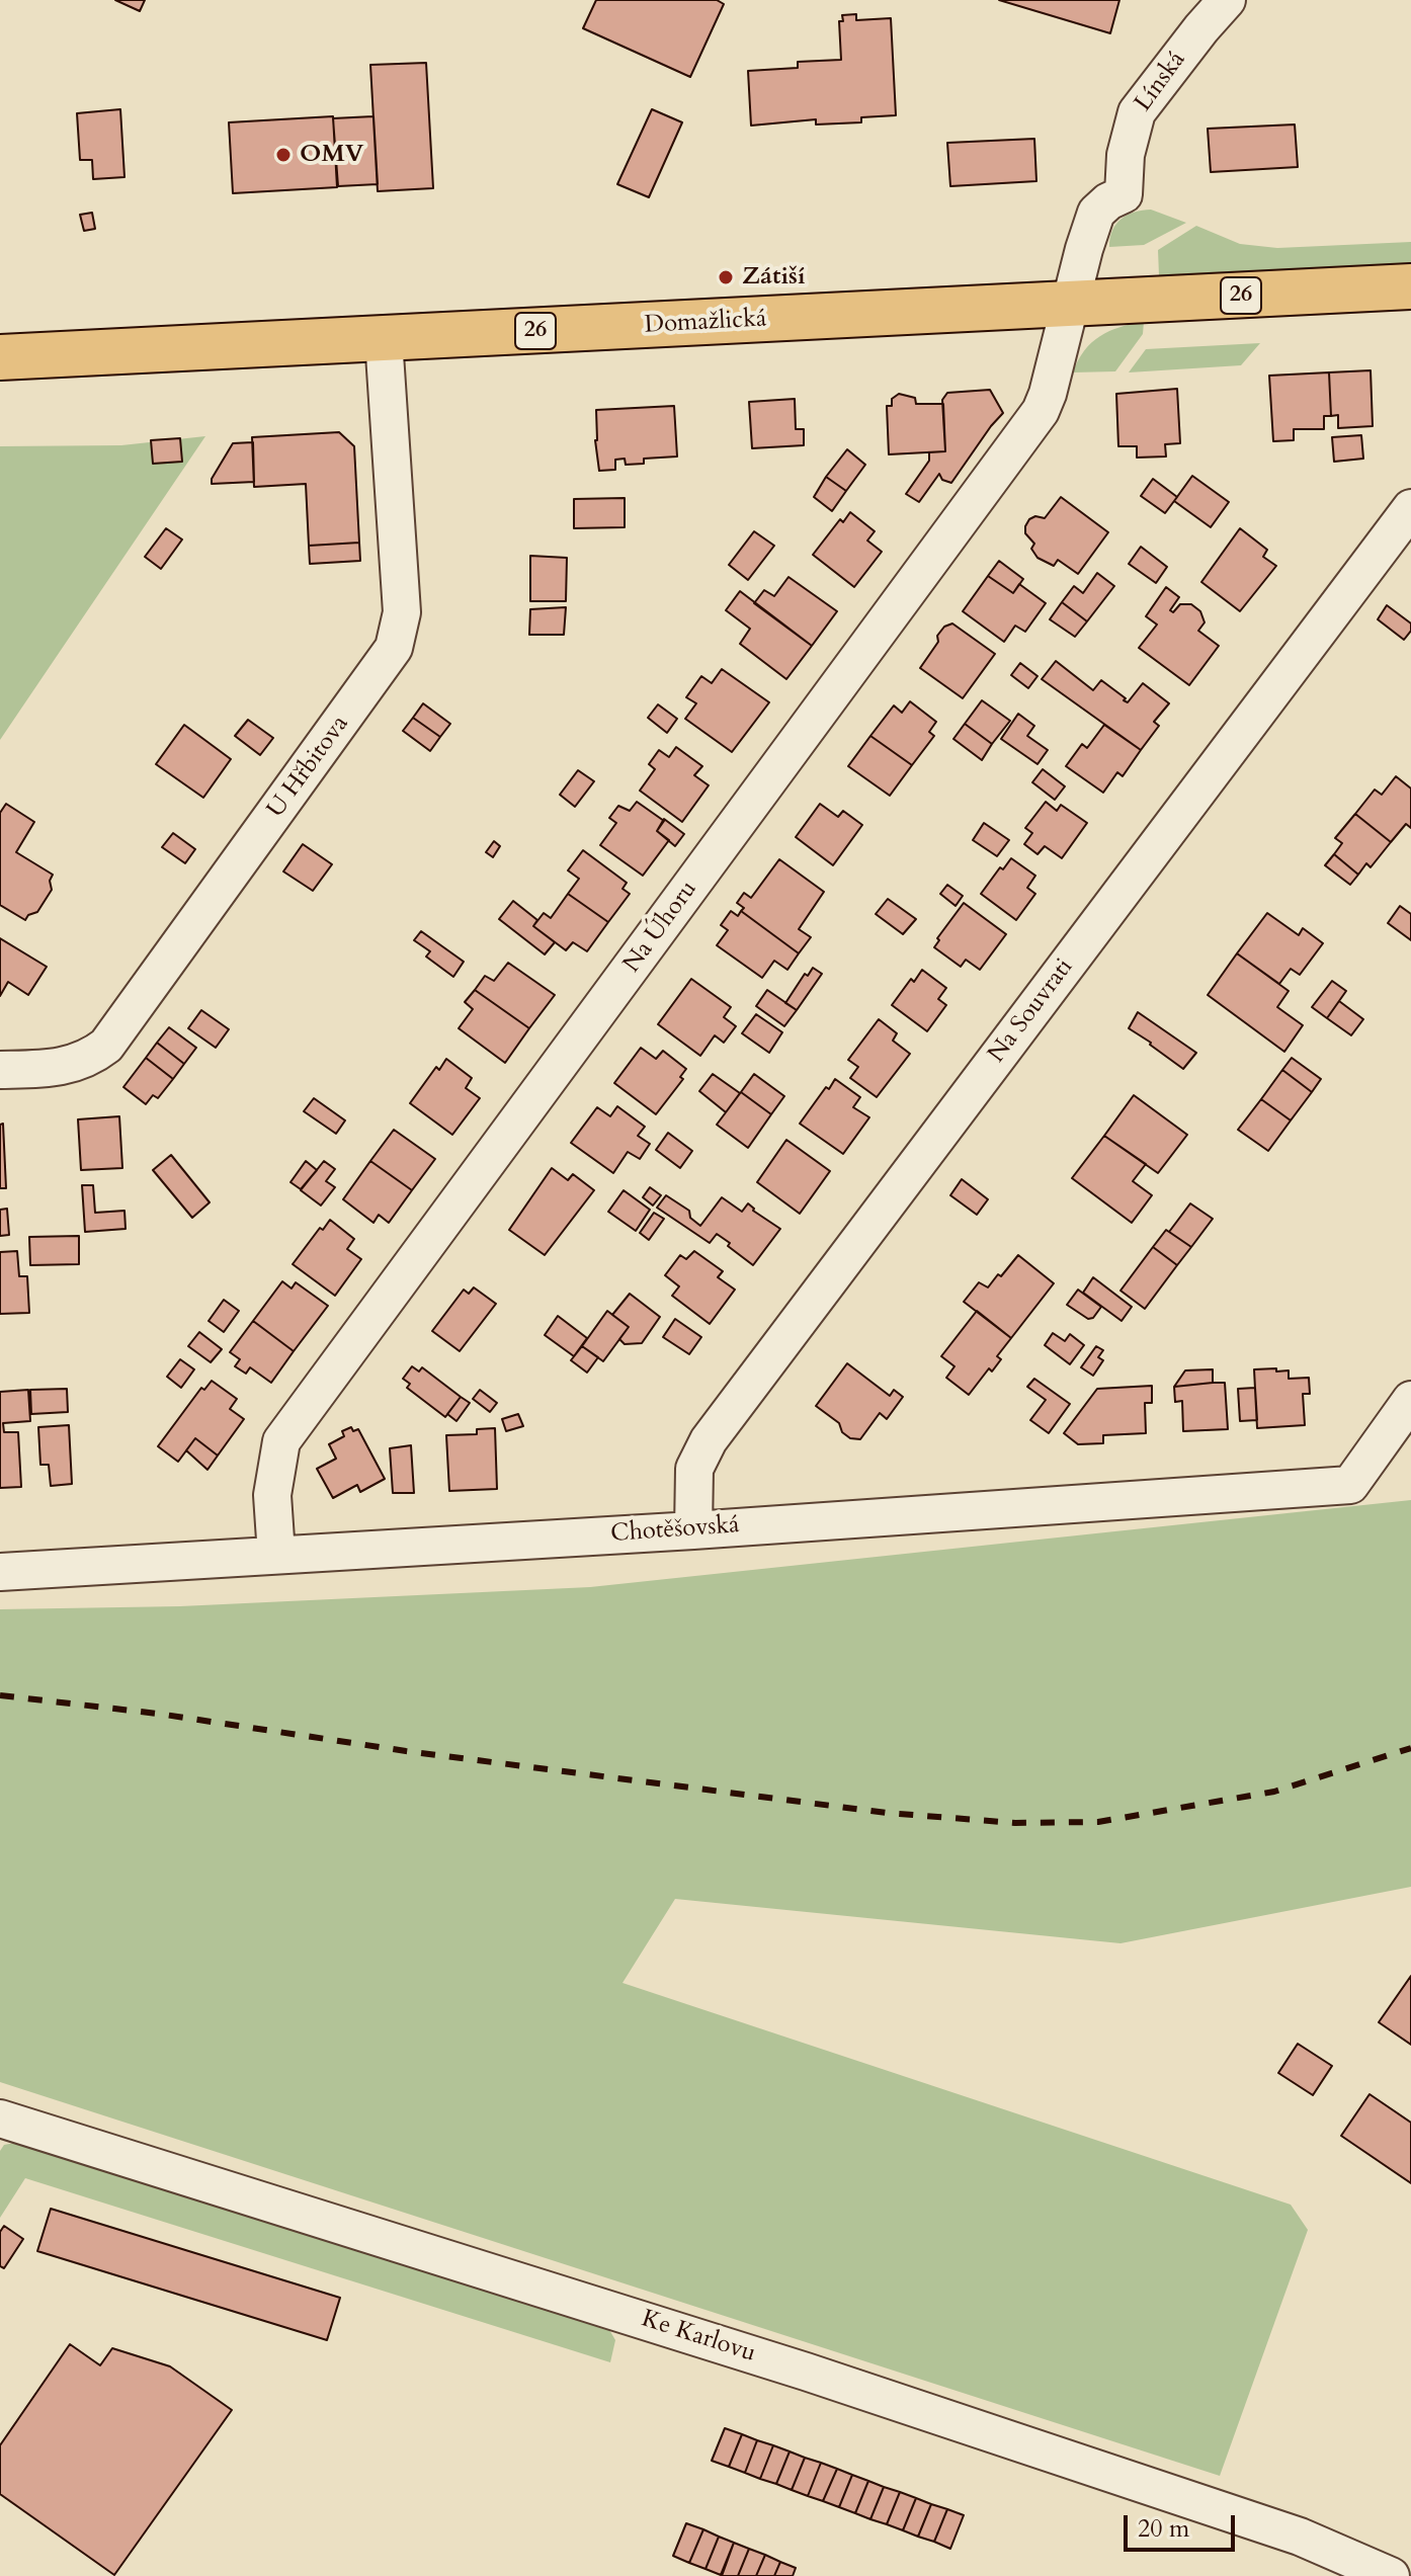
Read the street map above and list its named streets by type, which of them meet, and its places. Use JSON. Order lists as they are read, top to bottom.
{
  "streets": {
    "main road": ["26", "Domažlická"],
    "street": [
      "Línská",
      "U Hřbitova",
      "Na Úhoru",
      "Na Souvrati",
      "Chotěšovská",
      "Ke Karlovu"
    ]
  },
  "crossings": [
    ["Línská", "Domažlická"],
    ["Línská", "Na Úhoru"],
    ["Domažlická", "U Hřbitova"],
    ["Domažlická", "Na Úhoru"],
    ["Na Úhoru", "Chotěšovská"],
    ["Na Souvrati", "Chotěšovská"]
  ],
  "places": ["OMV", "Zátiší"],
  "scale_bar": "20 m"
}
